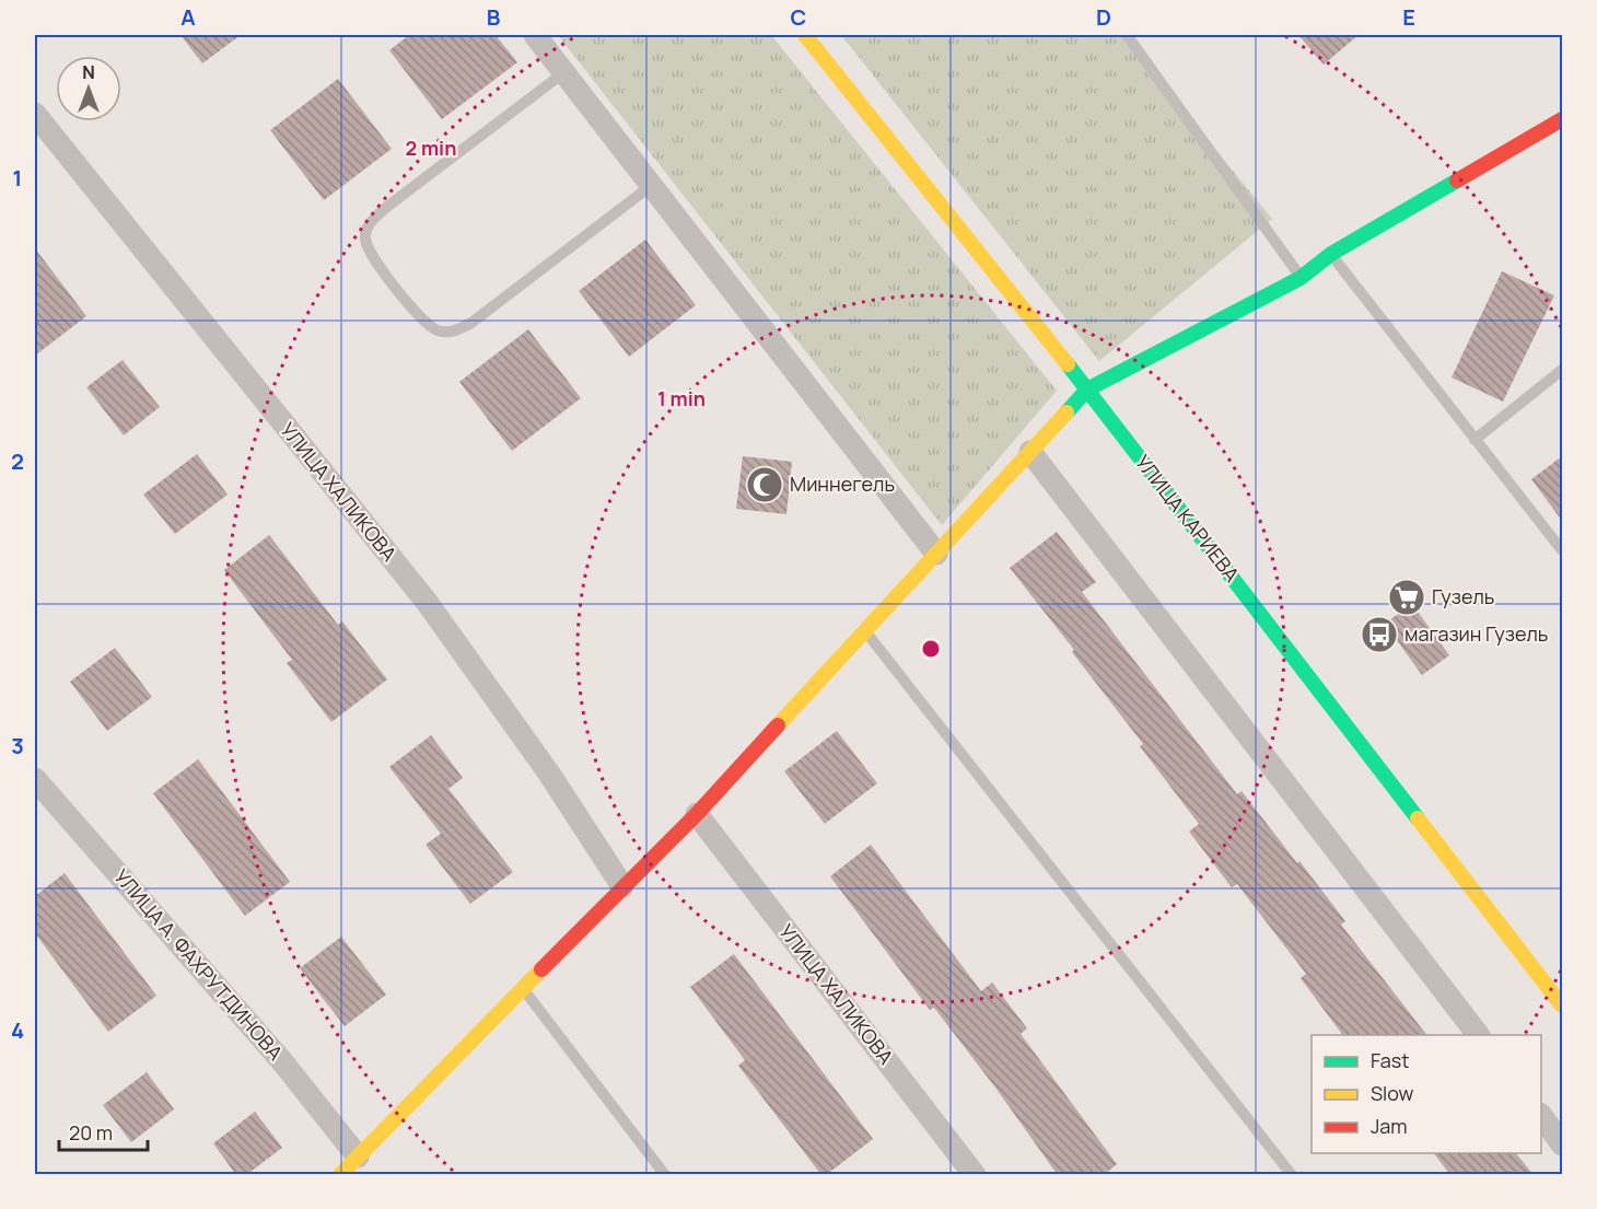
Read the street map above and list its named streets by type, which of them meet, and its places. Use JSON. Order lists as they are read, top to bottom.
{
  "streets": {
    "street": ["УЛИЦА ХАЛИКОВА", "УЛИЦА КАРИЕВА", "УЛИЦА А. ФАХРУТДИНОВА"]
  },
  "places": {
    "mosque": ["Миннегель"],
    "supermarket": ["Гузель"],
    "bus stop": ["магазин Гузель"]
  },
  "legend": ["Fast", "Slow", "Jam"],
  "scale_bar": "20 m",
  "north": "top",
  "grid": {
    "columns": [
      "A",
      "B",
      "C",
      "D",
      "E"
    ],
    "rows": [
      "1",
      "2",
      "3",
      "4"
    ]
  },
  "rings": ["2 min", "1 min"]
}
